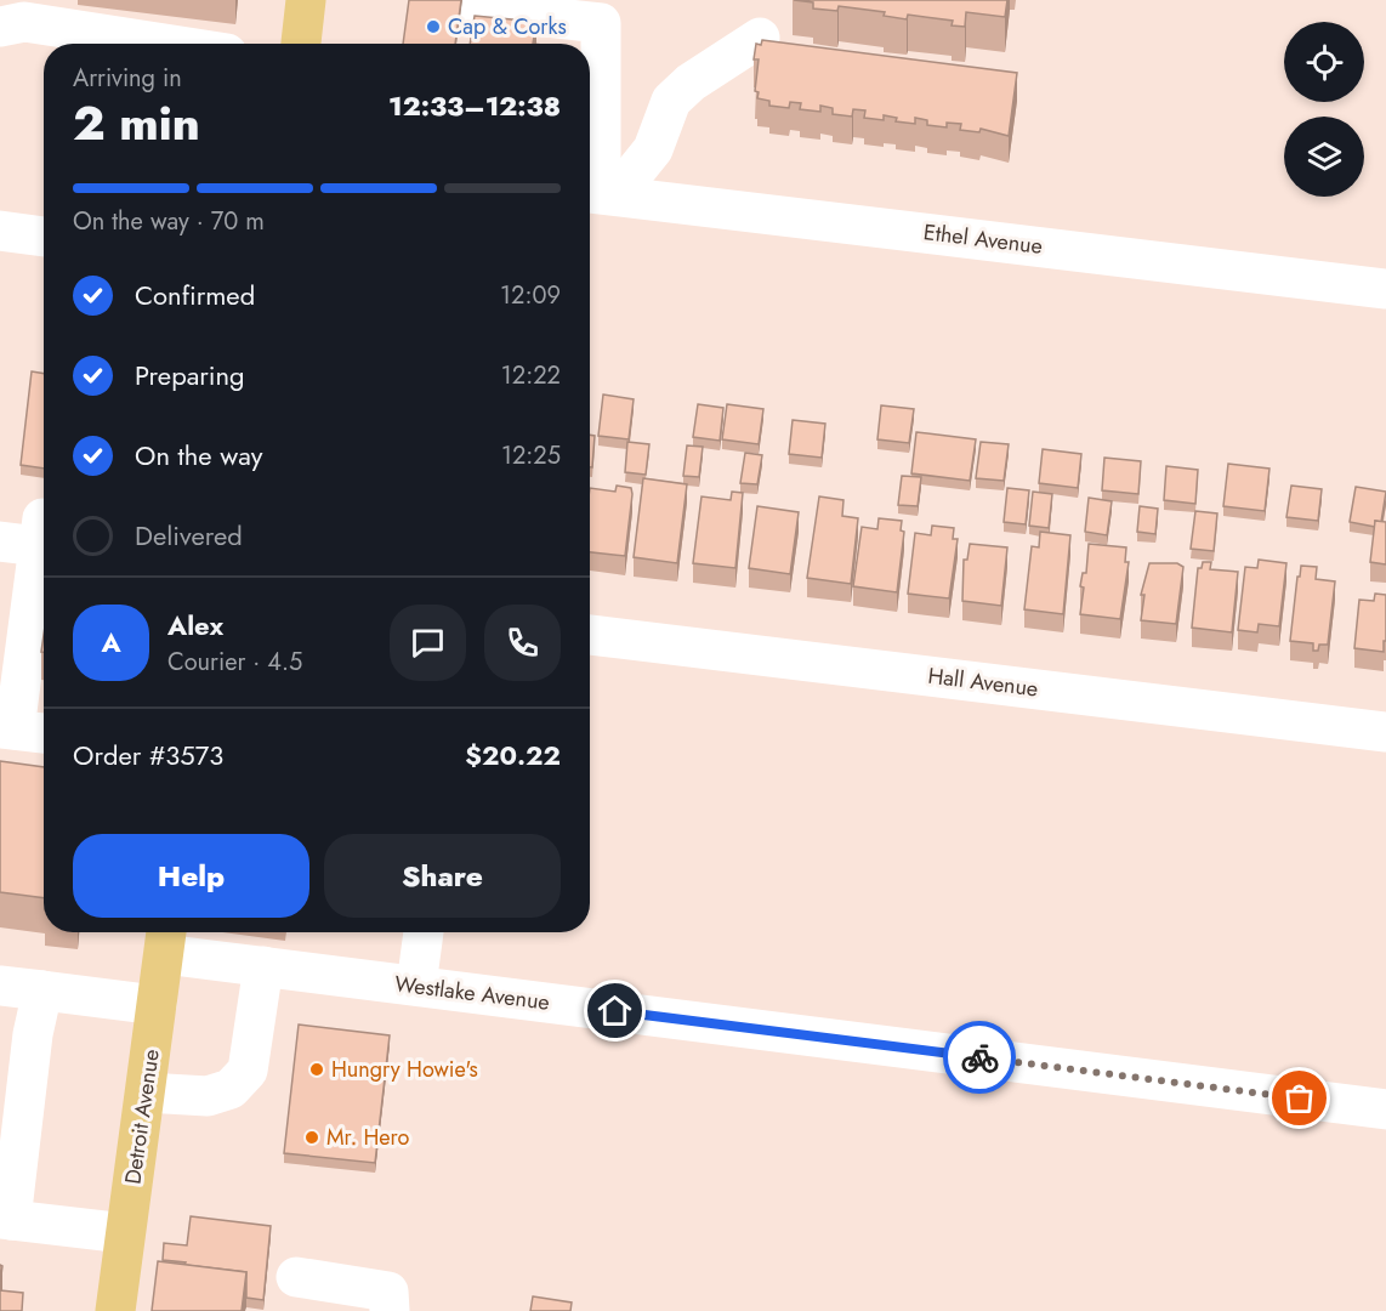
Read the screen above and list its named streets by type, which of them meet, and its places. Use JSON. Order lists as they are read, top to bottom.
{
  "streets": {
    "main road": ["Detroit Avenue"],
    "street": ["Ethel Avenue", "Hall Avenue", "Westlake Avenue"]
  },
  "crossings": [
    ["Westlake Avenue", "Detroit Avenue"]
  ],
  "places": ["Cap & Corks", "Hungry Howie's", "Mr. Hero"],
  "page": {
    "heading": ["2 min", "Arriving in", "12:33–12:38"],
    "panel": [
      "Alex",
      "Courier · 4.5",
      "Order #3573",
      "$20.22"
    ],
    "bar": "On the way · 70 m",
    "list": [
      ["Confirmed", "12:09"],
      ["Preparing", "12:22"],
      ["On the way", "12:25"],
      "Delivered"
    ],
    "round": "A",
    "buttons": ["Help", "Share"]
  }
}
